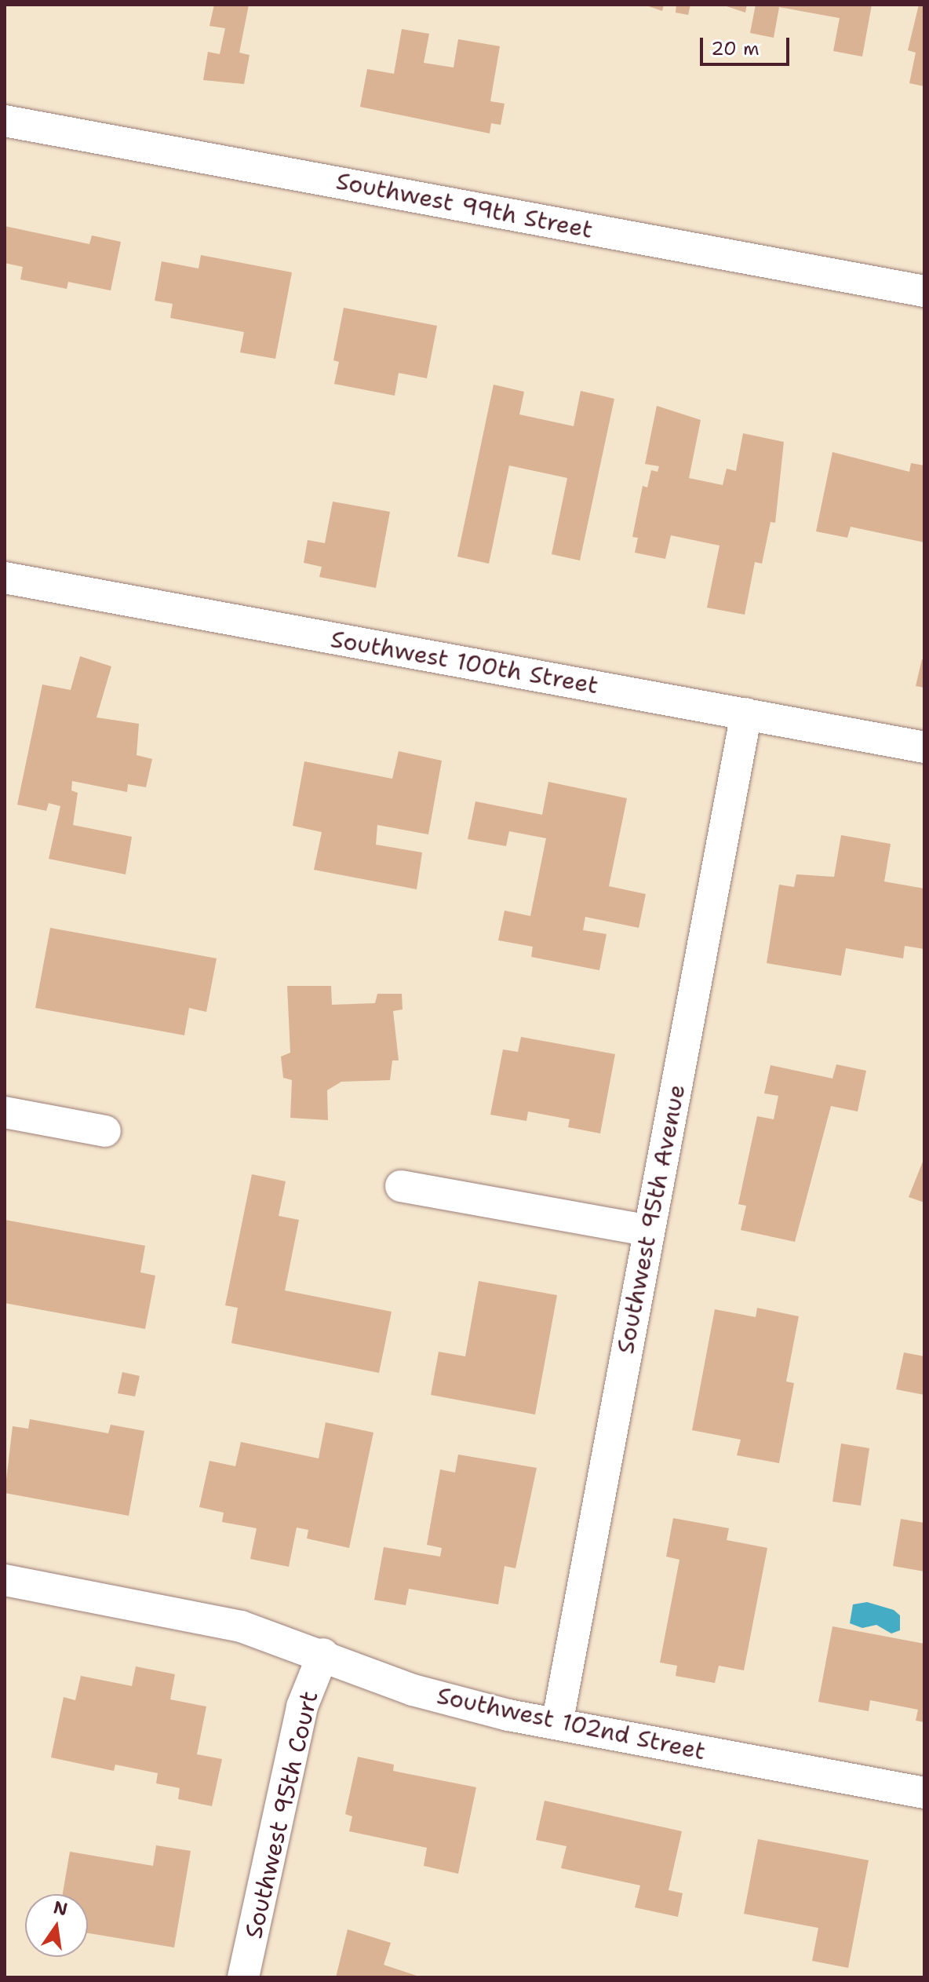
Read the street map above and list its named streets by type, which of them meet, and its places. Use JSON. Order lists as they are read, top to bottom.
{
  "streets": {
    "street": [
      "Southwest 99th Street",
      "Southwest 100th Street",
      "Southwest 95th Avenue",
      "Southwest 102nd Street",
      "Southwest 95th Court"
    ]
  },
  "crossings": [
    ["Southwest 100th Street", "Southwest 95th Avenue"],
    ["Southwest 95th Avenue", "Southwest 102nd Street"],
    ["Southwest 102nd Street", "Southwest 95th Court"]
  ],
  "scale_bar": "20 m",
  "north": "top"
}
